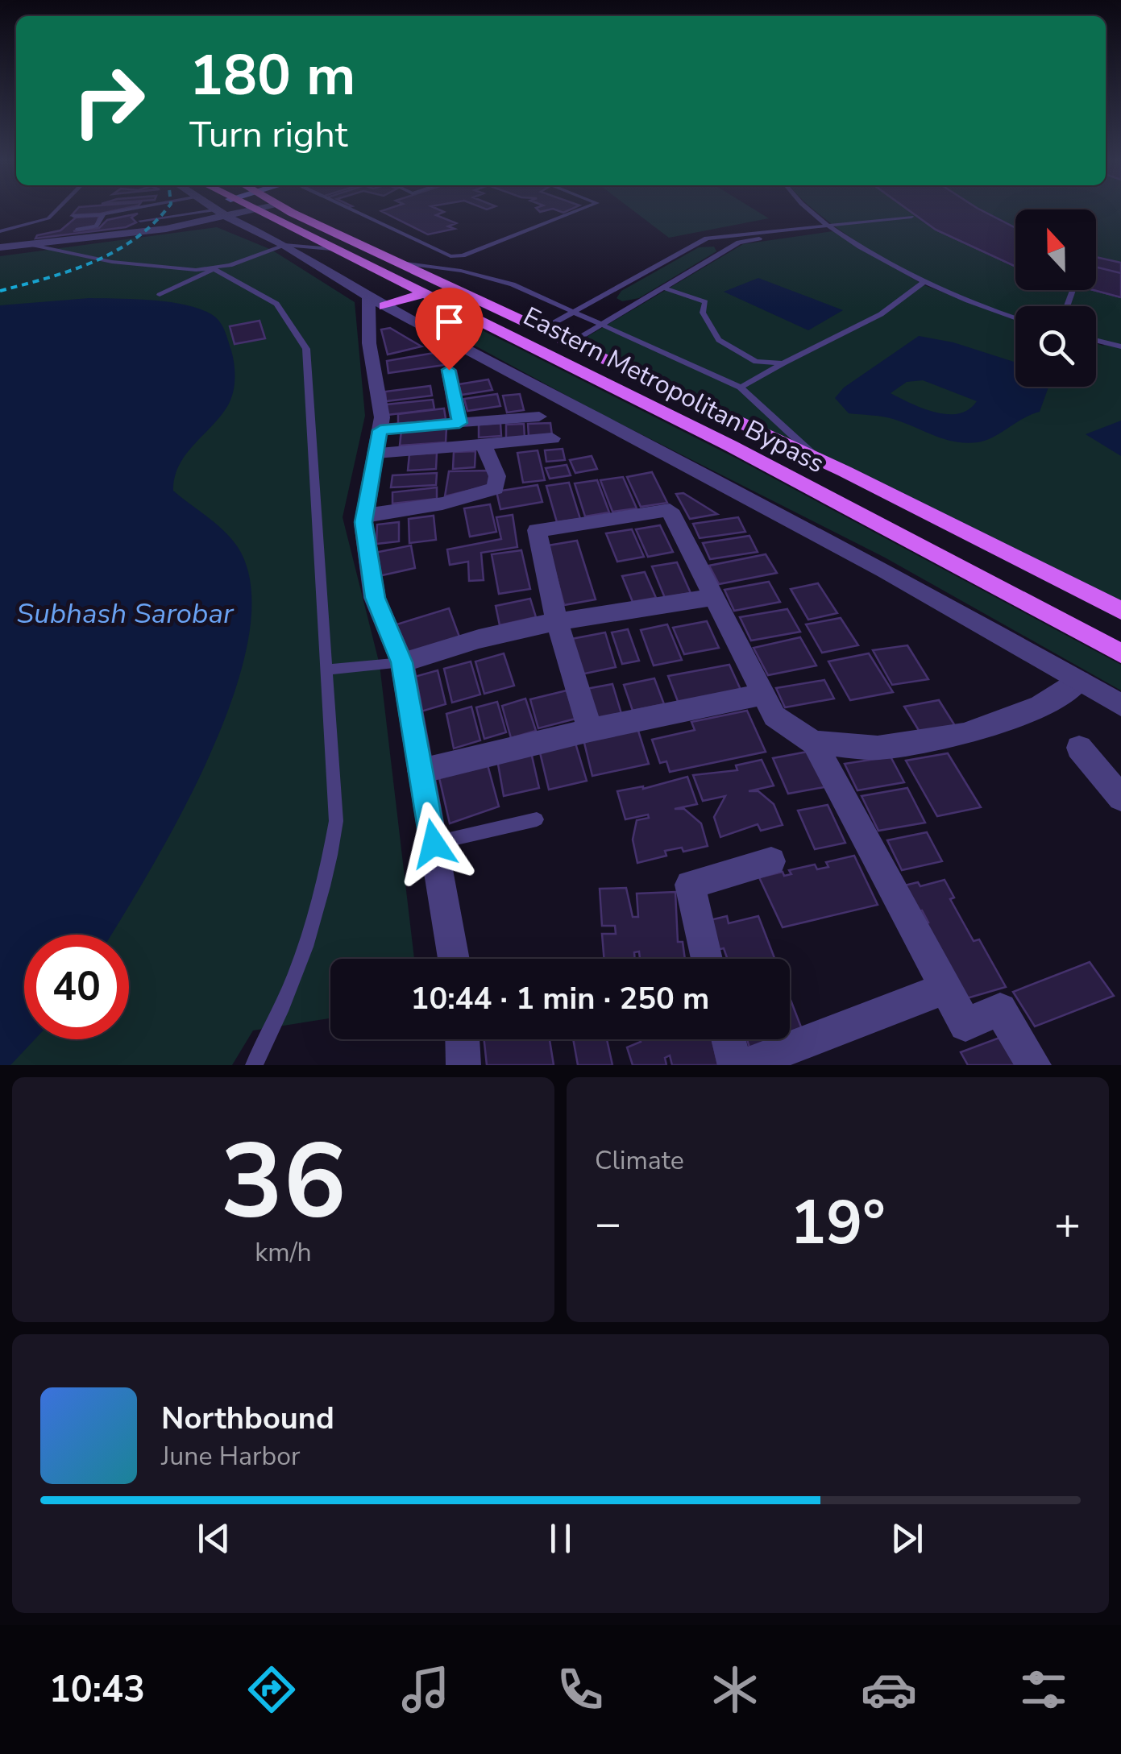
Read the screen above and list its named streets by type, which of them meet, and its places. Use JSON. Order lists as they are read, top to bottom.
{
  "streets": {
    "main road": ["Eastern Metropolitan Bypass"]
  },
  "water": ["Subhash Sarobar"],
  "north": "top",
  "page": {
    "turn": ["180 m", "Turn right"],
    "limit": "40",
    "trip": "10:44 · 1 min · 250 m",
    "tile": [
      ["36", "km/h"],
      "Climate"
    ],
    "heat": ["−", "19°", "+"],
    "song": ["Northbound", "June Harbor"],
    "tabs": "10:43"
  }
}
